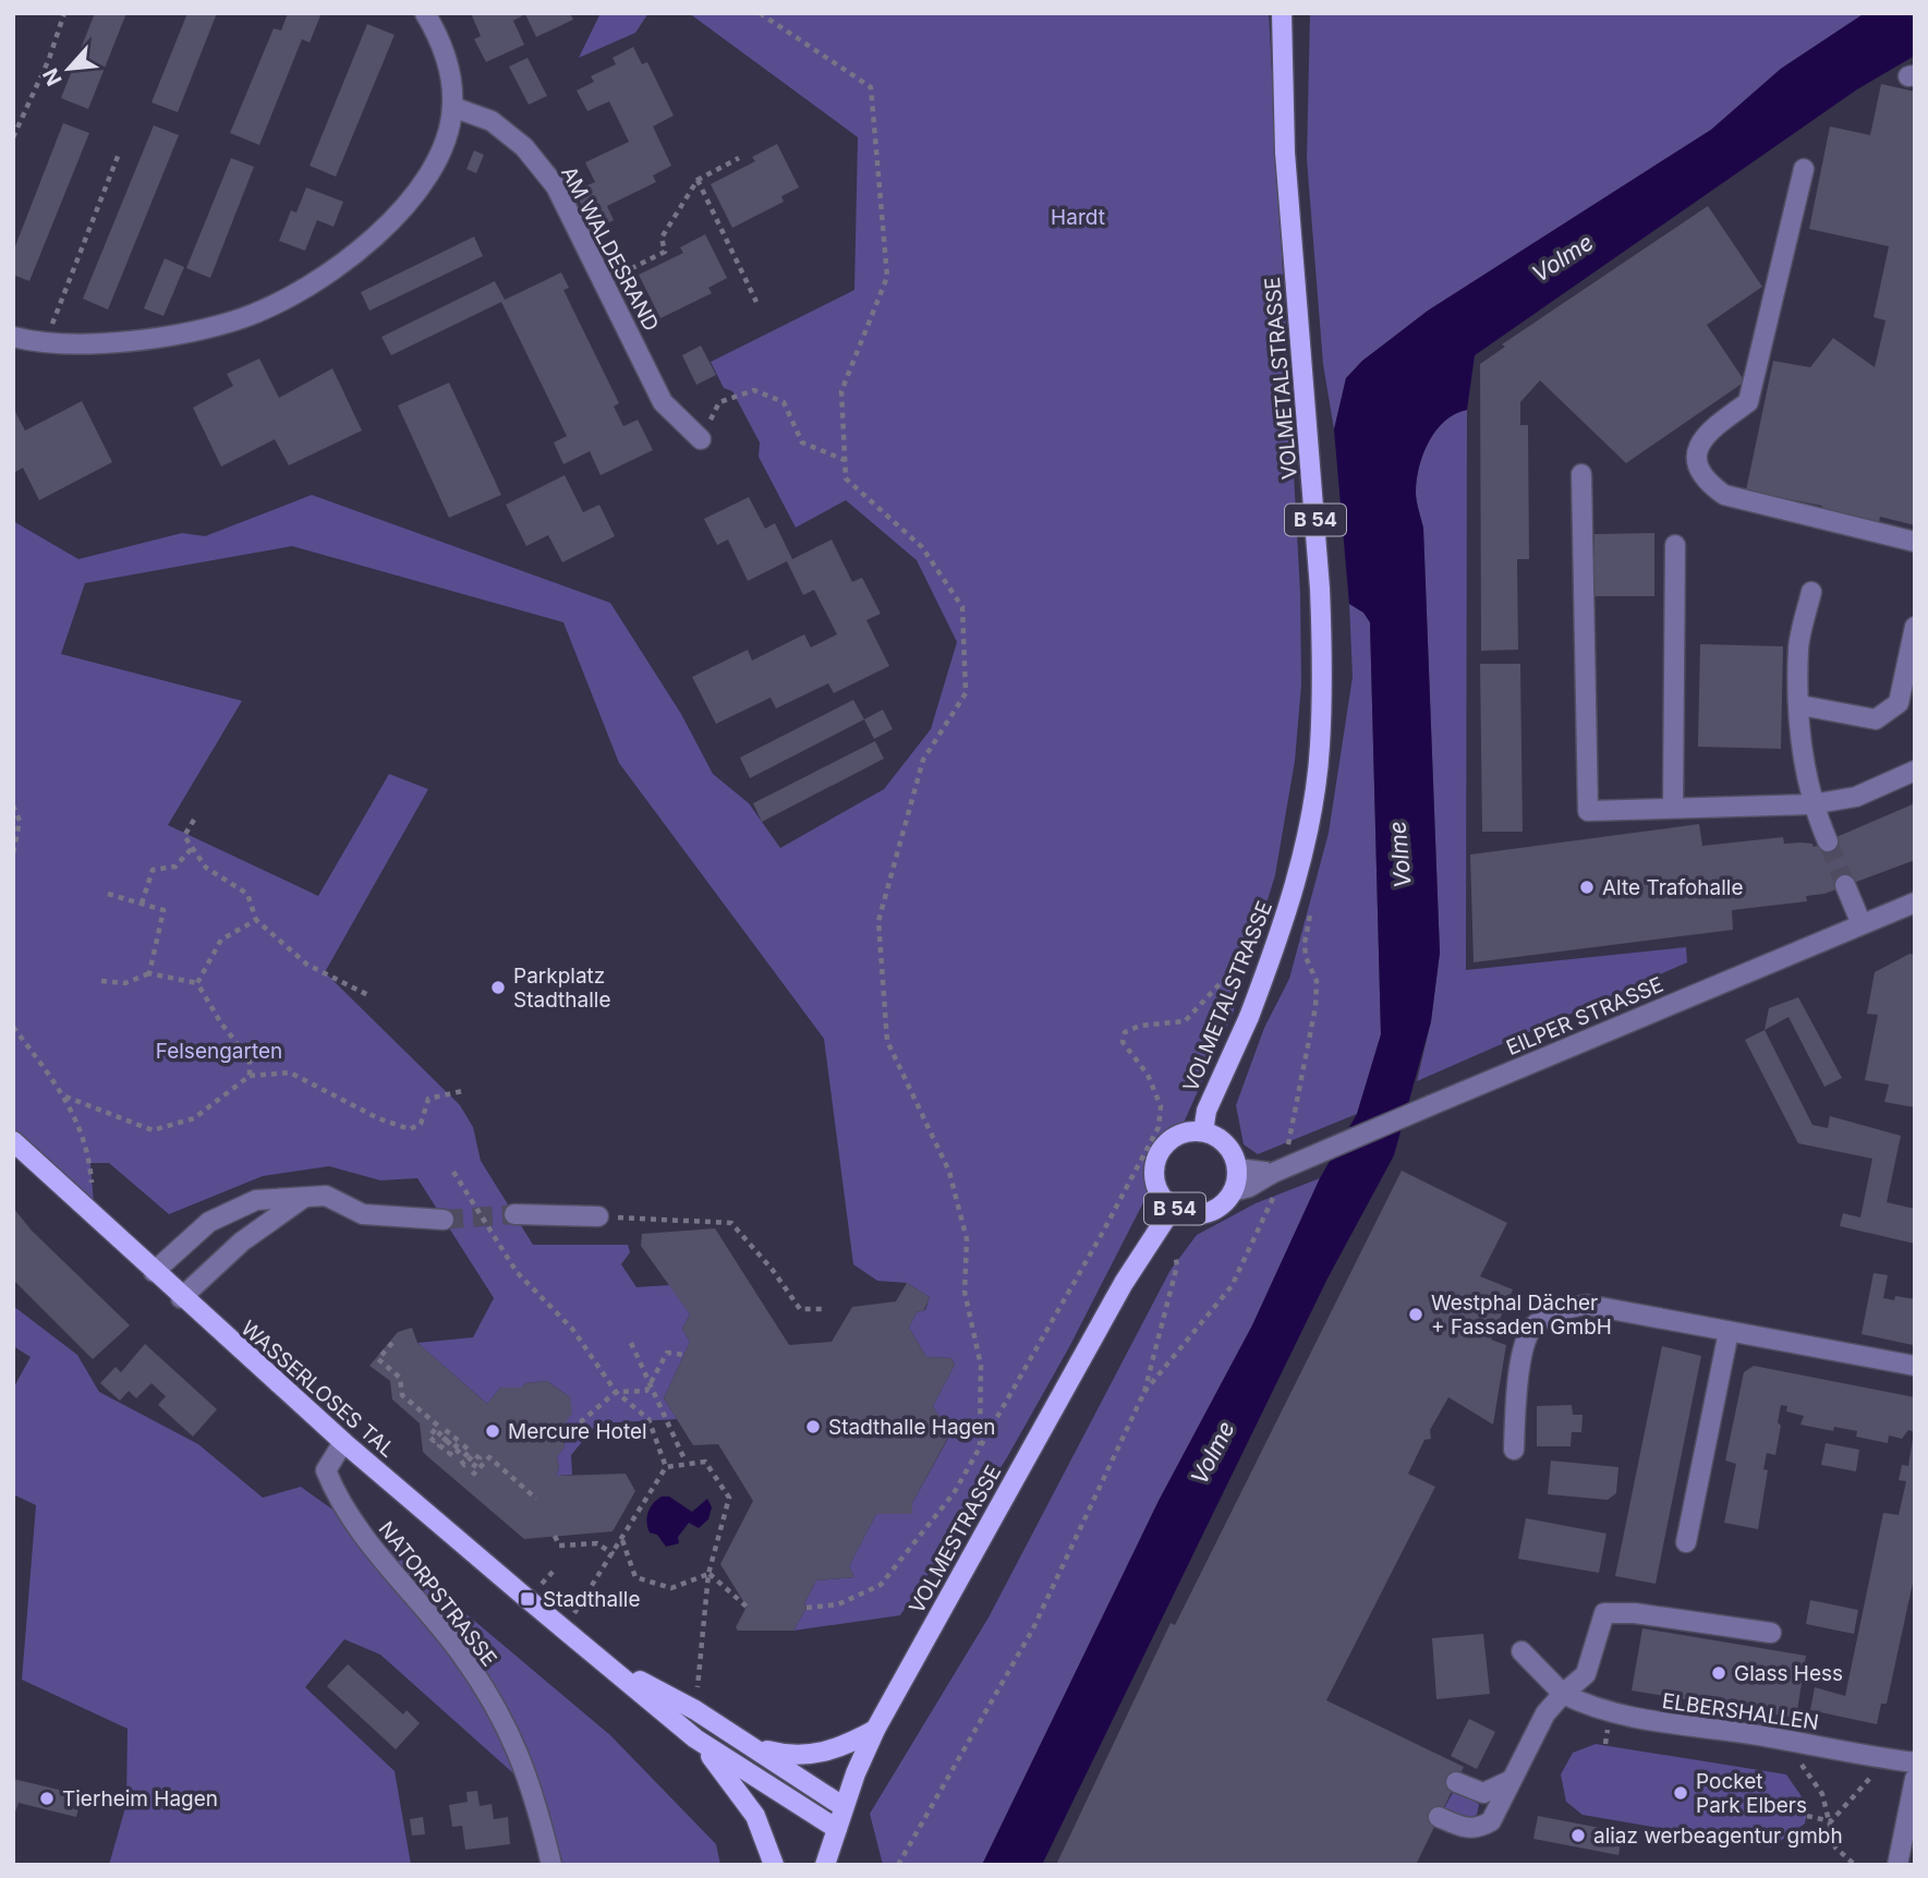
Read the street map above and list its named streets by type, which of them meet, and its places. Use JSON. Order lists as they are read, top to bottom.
{
  "streets": {
    "main road": [
      "VOLMETALSTRASSE",
      "B 54",
      "WASSERLOSES TAL",
      "VOLMESTRASSE"
    ],
    "street": [
      "AM WALDESRAND",
      "EILPER STRASSE",
      "NATORPSTRASSE",
      "ELBERSHALLEN"
    ]
  },
  "crossings": [
    ["VOLMETALSTRASSE", "B 54"],
    ["VOLMETALSTRASSE", "EILPER STRASSE"],
    ["VOLMETALSTRASSE", "VOLMESTRASSE"],
    ["B 54", "EILPER STRASSE"],
    ["B 54", "VOLMESTRASSE"],
    ["EILPER STRASSE", "VOLMESTRASSE"],
    ["WASSERLOSES TAL", "VOLMESTRASSE"],
    ["WASSERLOSES TAL", "NATORPSTRASSE"]
  ],
  "water": ["Volme"],
  "parks": ["Hardt", "Felsengarten"],
  "places": {
    "other": [
      "Alte Trafohalle",
      "Parkplatz Stadthalle",
      "Westphal Dächer + Fassaden GmbH",
      "Stadthalle Hagen",
      "Mercure Hotel",
      "Glass Hess",
      "Pocket Park Elbers",
      "Tierheim Hagen",
      "aliaz werbeagentur gmbh"
    ],
    "transit": ["Stadthalle"]
  },
  "north": "bottom left"
}
